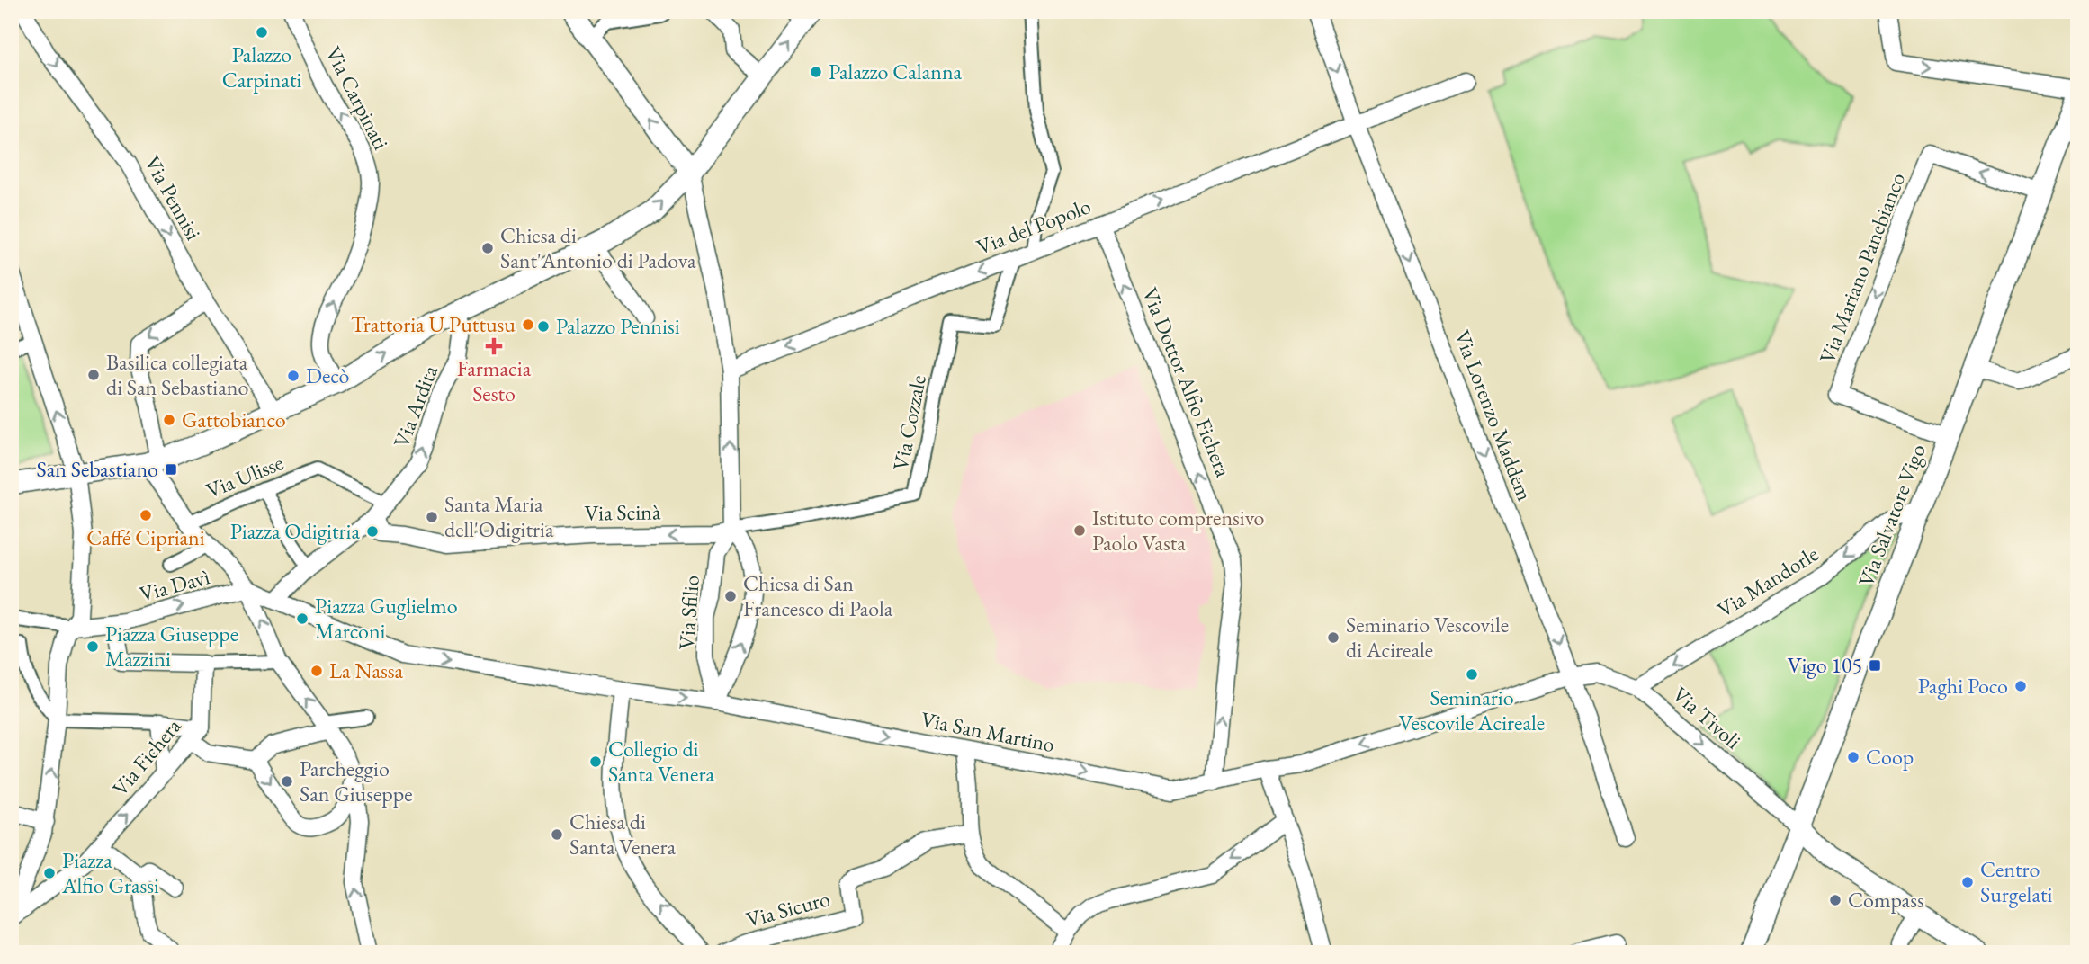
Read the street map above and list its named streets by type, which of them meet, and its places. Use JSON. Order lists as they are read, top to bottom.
{
  "streets": {
    "street": [
      "Via Carpinati",
      "Via Pennisi",
      "Via del Popolo",
      "Via Mariano Panebianco",
      "Via Dottor Alfio Fichera",
      "Via Ardita",
      "Via Lorenzo Maddem",
      "Via Cozzale",
      "Via Ulisse",
      "Via Scinà",
      "Via Salvatore Vigo",
      "Via Mandorle",
      "Via Davì",
      "Via Sfilio",
      "Via Tivoli",
      "Via San Martino",
      "Via Fichera",
      "Via Sicuro"
    ]
  },
  "crossings": [
    ["Via del Popolo", "Via Dottor Alfio Fichera"],
    ["Via del Popolo", "Via Lorenzo Maddem"],
    ["Via del Popolo", "Via Cozzale"],
    ["Via Mariano Panebianco", "Via Salvatore Vigo"],
    ["Via Dottor Alfio Fichera", "Via San Martino"],
    ["Via Ardita", "Via Ulisse"],
    ["Via Ardita", "Via Scinà"],
    ["Via Ardita", "Via San Martino"],
    ["Via Lorenzo Maddem", "Via Tivoli"],
    ["Via Lorenzo Maddem", "Via San Martino"],
    ["Via Cozzale", "Via Scinà"],
    ["Via Cozzale", "Via Sfilio"],
    ["Via Scinà", "Via Sfilio"],
    ["Via Salvatore Vigo", "Via Mandorle"],
    ["Via Salvatore Vigo", "Via Tivoli"],
    ["Via Mandorle", "Via Tivoli"],
    ["Via Davì", "Via San Martino"],
    ["Via Sfilio", "Via San Martino"],
    ["Via Tivoli", "Via San Martino"]
  ],
  "one_way": [
    "Via Carpinati",
    "Via Pennisi",
    "Via Dottor Alfio Fichera",
    "Via Ardita",
    "Via Lorenzo Maddem",
    "Via Scinà",
    "Via Mandorle",
    "Via Tivoli"
  ],
  "places": {
    "other": [
      "Palazzo Carpinati",
      "Palazzo Calanna",
      "Chiesa di Sant'Antonio di Padova",
      "Trattoria U Puttusu",
      "Palazzo Pennisi",
      "Basilica collegiata di San Sebastiano",
      "Decò",
      "Gattobianco",
      "Caffé Cipriani",
      "Santa Maria dell'Odigitria",
      "Istituto comprensivo Paolo Vasta",
      "Piazza Odigitria",
      "Chiesa di San Francesco di Paola",
      "Piazza Guglielmo Marconi",
      "Seminario Vescovile di Acireale",
      "Piazza Giuseppe Mazzini",
      "La Nassa",
      "Seminario Vescovile Acireale",
      "Paghi Poco",
      "Coop",
      "Collegio di Santa Venera",
      "Parcheggio San Giuseppe",
      "Chiesa di Santa Venera",
      "Piazza Alfio Grassi",
      "Centro Surgelati",
      "Compass"
    ],
    "health": ["Farmacia Sesto"],
    "transit": ["San Sebastiano", "Vigo 105"]
  }
}
